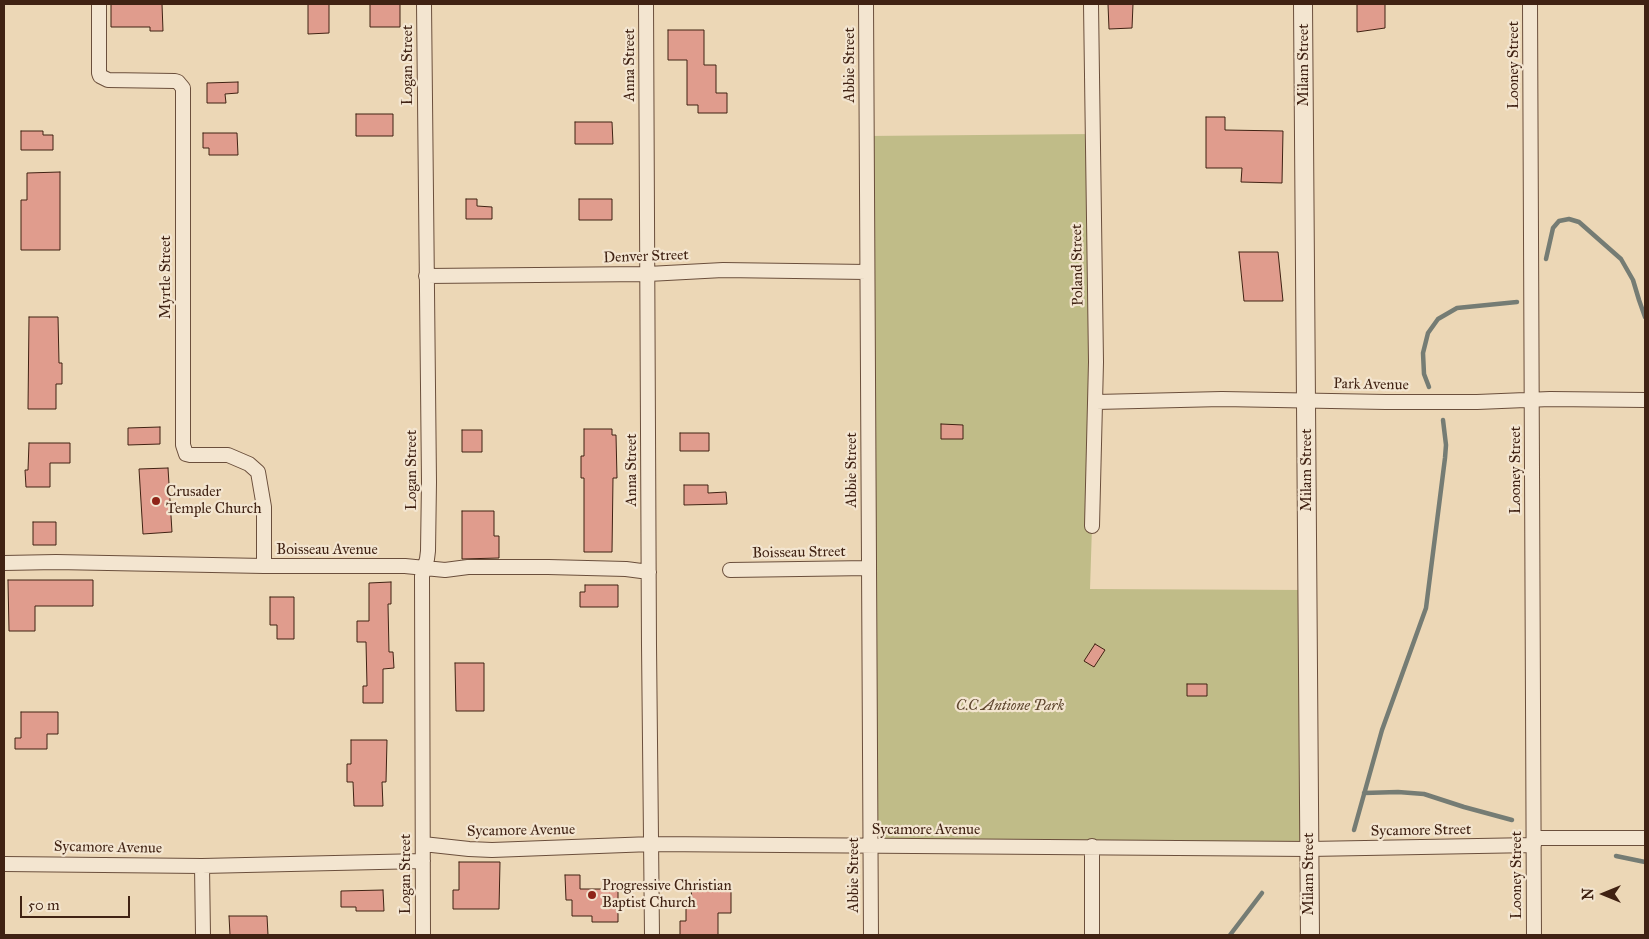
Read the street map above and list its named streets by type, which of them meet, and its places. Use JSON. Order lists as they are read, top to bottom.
{
  "streets": {
    "street": [
      "Logan Street",
      "Anna Street",
      "Abbie Street",
      "Milam Street",
      "Looney Street",
      "Denver Street",
      "Poland Street",
      "Myrtle Street",
      "Park Avenue",
      "Boisseau Avenue",
      "Boisseau Street",
      "Sycamore Avenue",
      "Sycamore Street"
    ]
  },
  "crossings": [
    ["Logan Street", "Denver Street"],
    ["Logan Street", "Boisseau Avenue"],
    ["Logan Street", "Sycamore Avenue"],
    ["Anna Street", "Denver Street"],
    ["Anna Street", "Boisseau Avenue"],
    ["Anna Street", "Sycamore Avenue"],
    ["Abbie Street", "Denver Street"],
    ["Abbie Street", "Boisseau Street"],
    ["Abbie Street", "Sycamore Avenue"],
    ["Milam Street", "Park Avenue"],
    ["Milam Street", "Sycamore Avenue"],
    ["Milam Street", "Sycamore Street"],
    ["Looney Street", "Park Avenue"],
    ["Looney Street", "Sycamore Street"],
    ["Poland Street", "Park Avenue"],
    ["Myrtle Street", "Boisseau Avenue"],
    ["Sycamore Avenue", "Sycamore Street"]
  ],
  "parks": ["C.C Antione Park"],
  "places": ["Crusader Temple Church", "Progressive Christian Baptist Church"],
  "scale_bar": "50 m",
  "north": "left"
}
